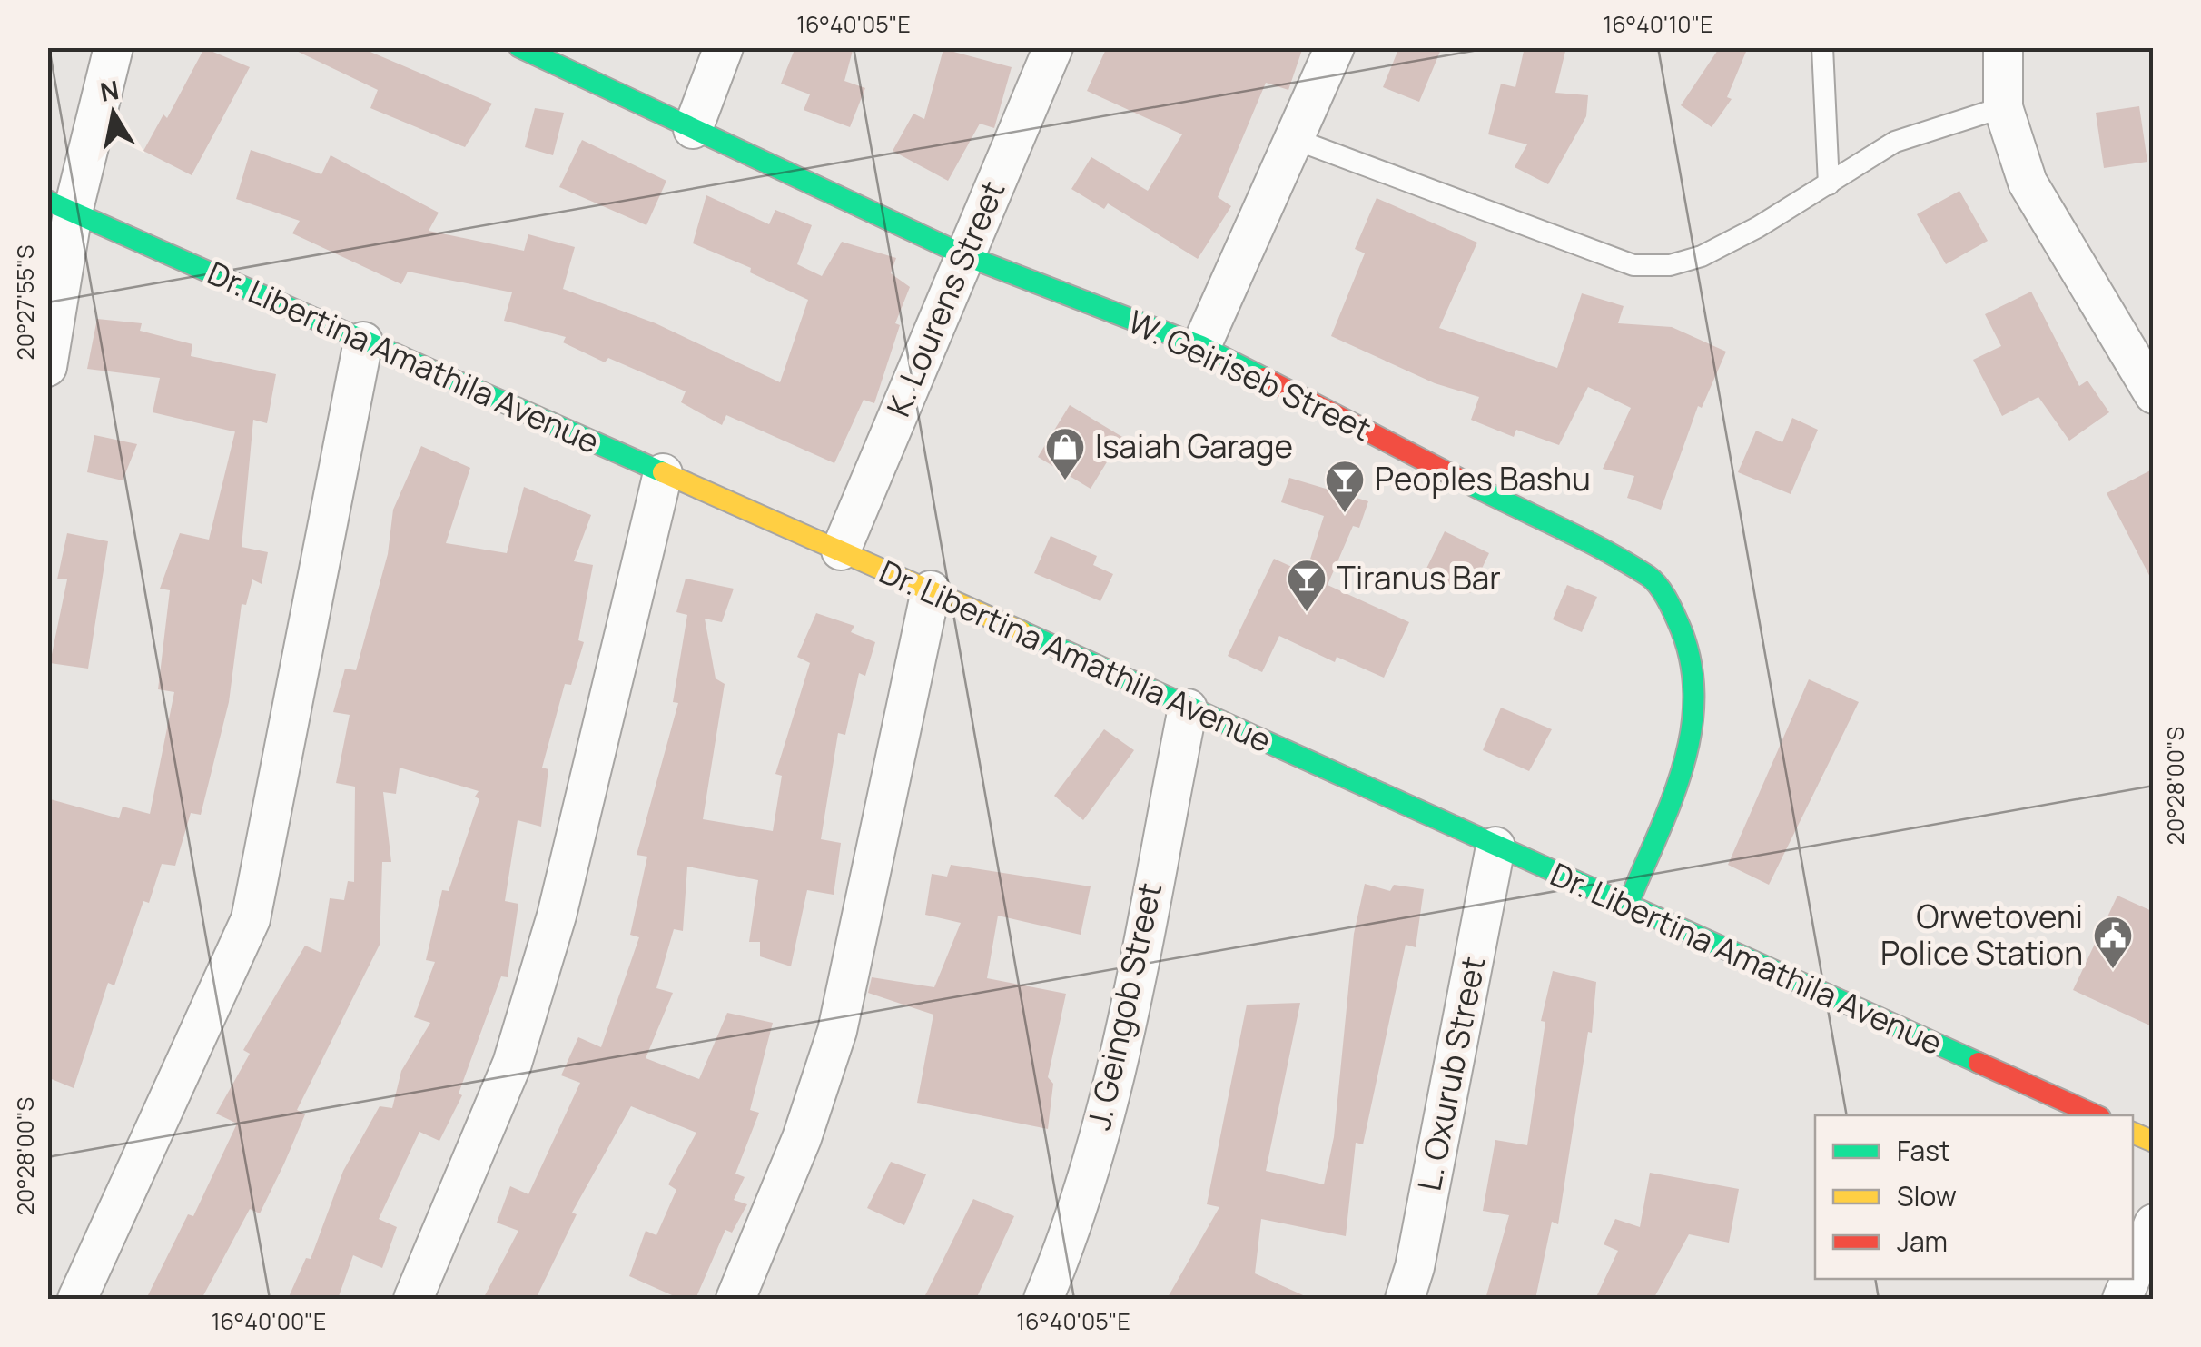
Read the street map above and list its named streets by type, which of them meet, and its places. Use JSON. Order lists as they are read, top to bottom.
{
  "streets": {
    "street": [
      "K. Lourens Street",
      "Dr. Libertina Amathila Avenue",
      "W. Geiriseb Street",
      "J. Geingob Street",
      "L. Oxurub Street"
    ]
  },
  "crossings": [
    ["K. Lourens Street", "Dr. Libertina Amathila Avenue"],
    ["K. Lourens Street", "W. Geiriseb Street"],
    ["Dr. Libertina Amathila Avenue", "W. Geiriseb Street"],
    ["Dr. Libertina Amathila Avenue", "J. Geingob Street"],
    ["Dr. Libertina Amathila Avenue", "L. Oxurub Street"]
  ],
  "places": {
    "shop": ["Isaiah Garage"],
    "bar": ["Peoples Bashu", "Tiranus Bar"],
    "public building": ["Orwetoveni Police Station"]
  },
  "legend": ["Fast", "Slow", "Jam"],
  "north": "top",
  "coordinates": [
    "16°40'05\"E",
    "16°40'10\"E",
    "20°27'55\"S",
    "20°28'00\"S",
    "16°40'00\"E"
  ]
}
